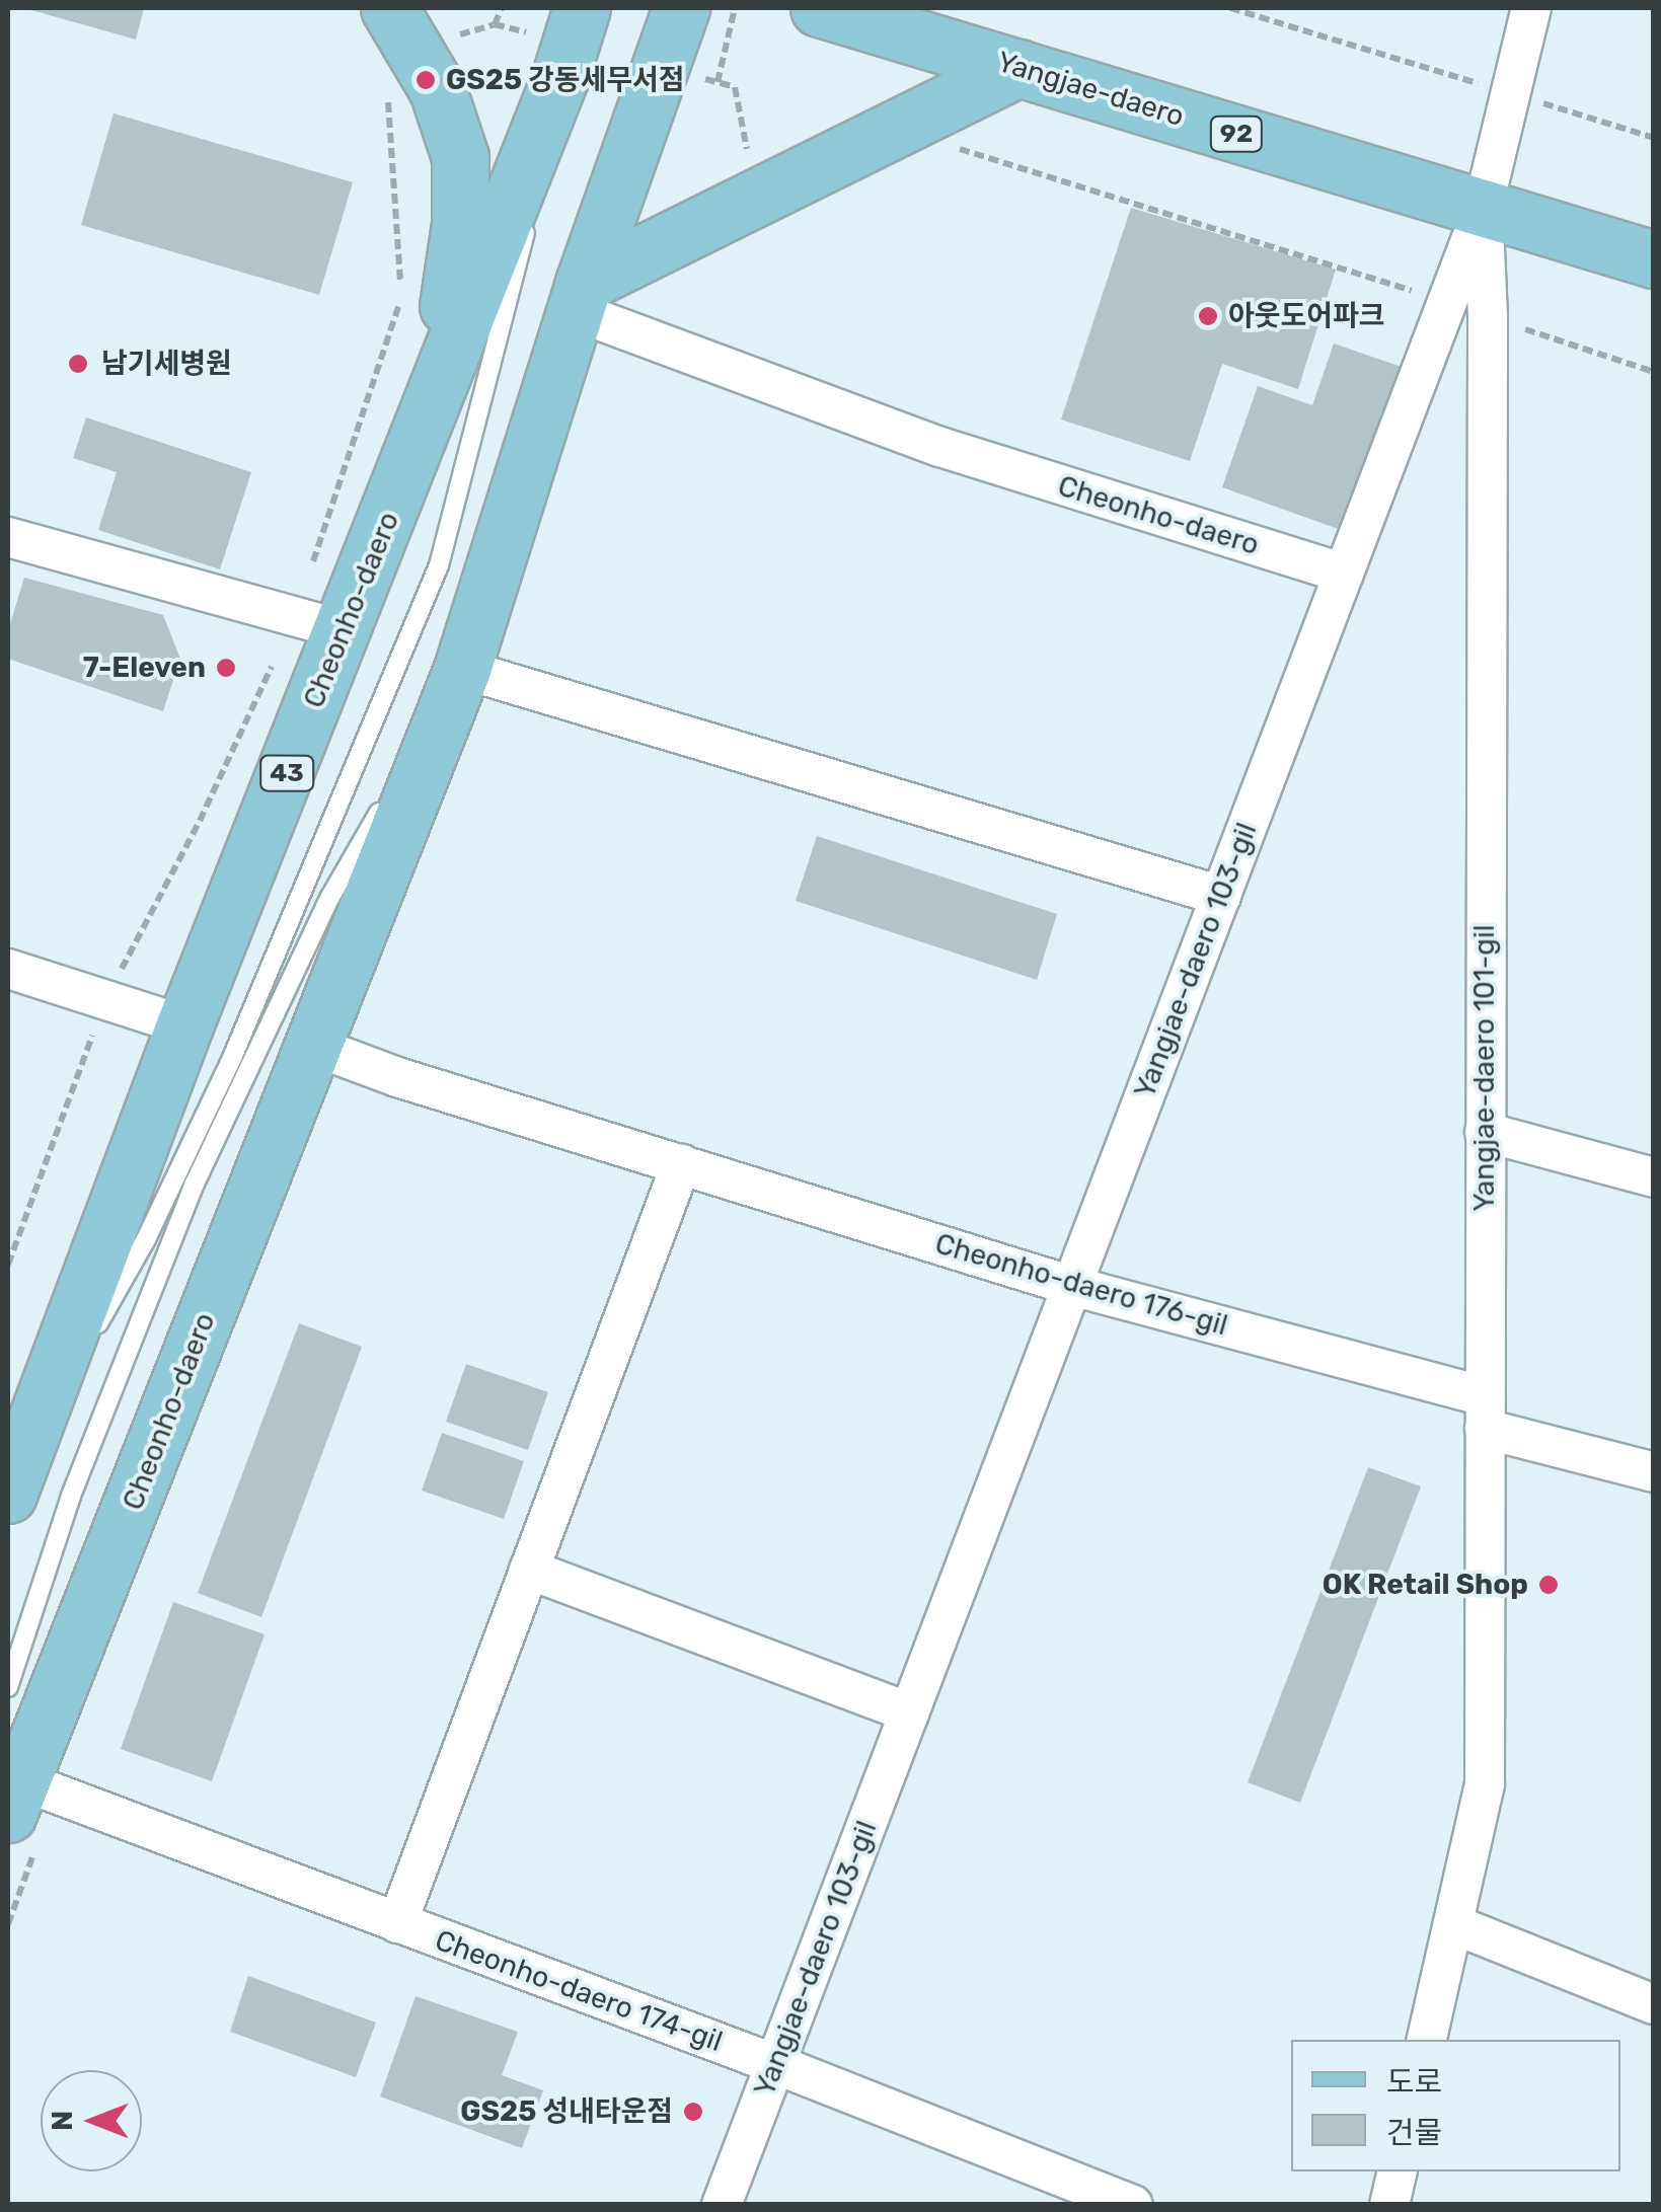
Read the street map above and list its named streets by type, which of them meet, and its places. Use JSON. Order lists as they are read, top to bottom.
{
  "streets": {
    "main road": [
      "Yangjae-daero",
      "92",
      "Cheonho-daero",
      "43"
    ],
    "street": [
      "Yangjae-daero 103-gil",
      "Yangjae-daero 101-gil",
      "Cheonho-daero 176-gil",
      "Cheonho-daero 174-gil"
    ]
  },
  "crossings": [
    ["Yangjae-daero", "Yangjae-daero 103-gil"],
    ["Yangjae-daero", "Yangjae-daero 101-gil"],
    ["Cheonho-daero", "Yangjae-daero 103-gil"],
    ["Cheonho-daero", "Cheonho-daero 176-gil"],
    ["Cheonho-daero", "Cheonho-daero 174-gil"],
    ["Yangjae-daero 103-gil", "Yangjae-daero 101-gil"],
    ["Yangjae-daero 103-gil", "Cheonho-daero 176-gil"],
    ["Yangjae-daero 103-gil", "Cheonho-daero 174-gil"],
    ["Yangjae-daero 101-gil", "Cheonho-daero 176-gil"]
  ],
  "places": [
    "GS25 강동세무서점",
    "아웃도어파크",
    "남기세병원",
    "7-Eleven",
    "OK Retail Shop",
    "GS25 성내타운점"
  ],
  "legend": ["도로", "건물"],
  "north": "left"
}
